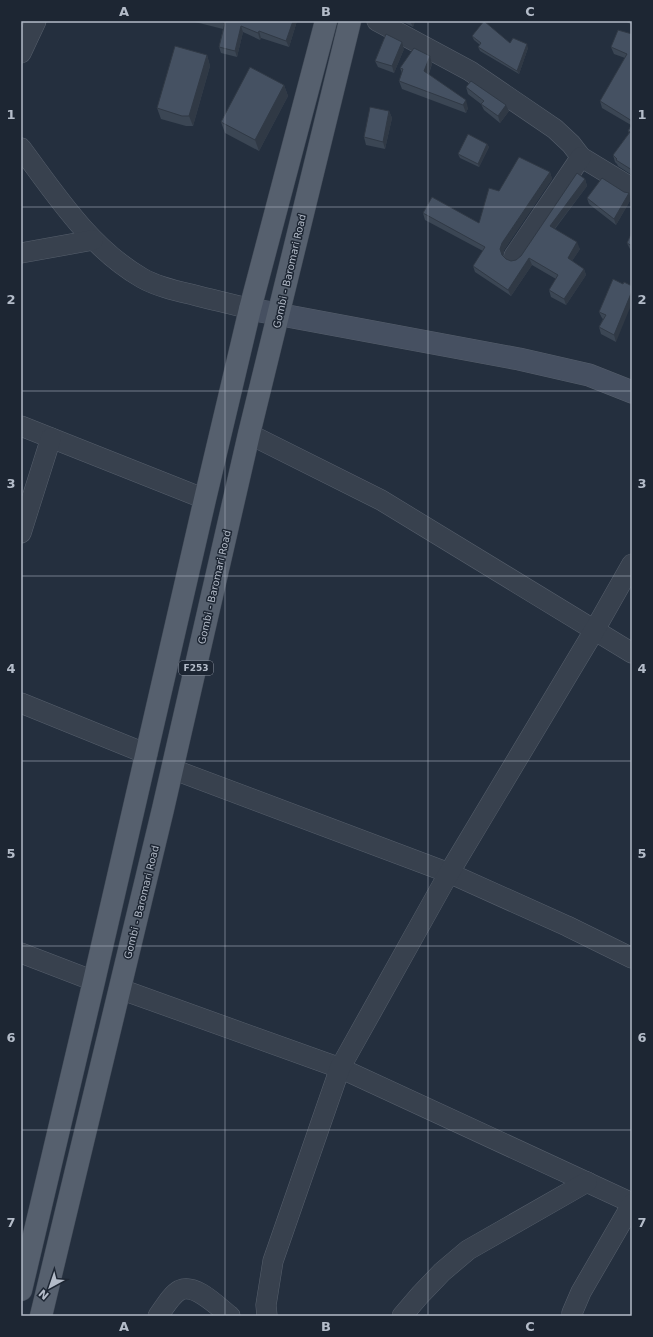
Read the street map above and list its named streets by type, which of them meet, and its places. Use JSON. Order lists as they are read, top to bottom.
{
  "streets": {
    "main road": ["Gombi - Baromari Road", "F253"]
  },
  "north": "bottom left",
  "grid": {
    "columns": ["A", "B", "C"],
    "rows": [
      "1",
      "2",
      "3",
      "4",
      "5",
      "6",
      "7"
    ]
  }
}
